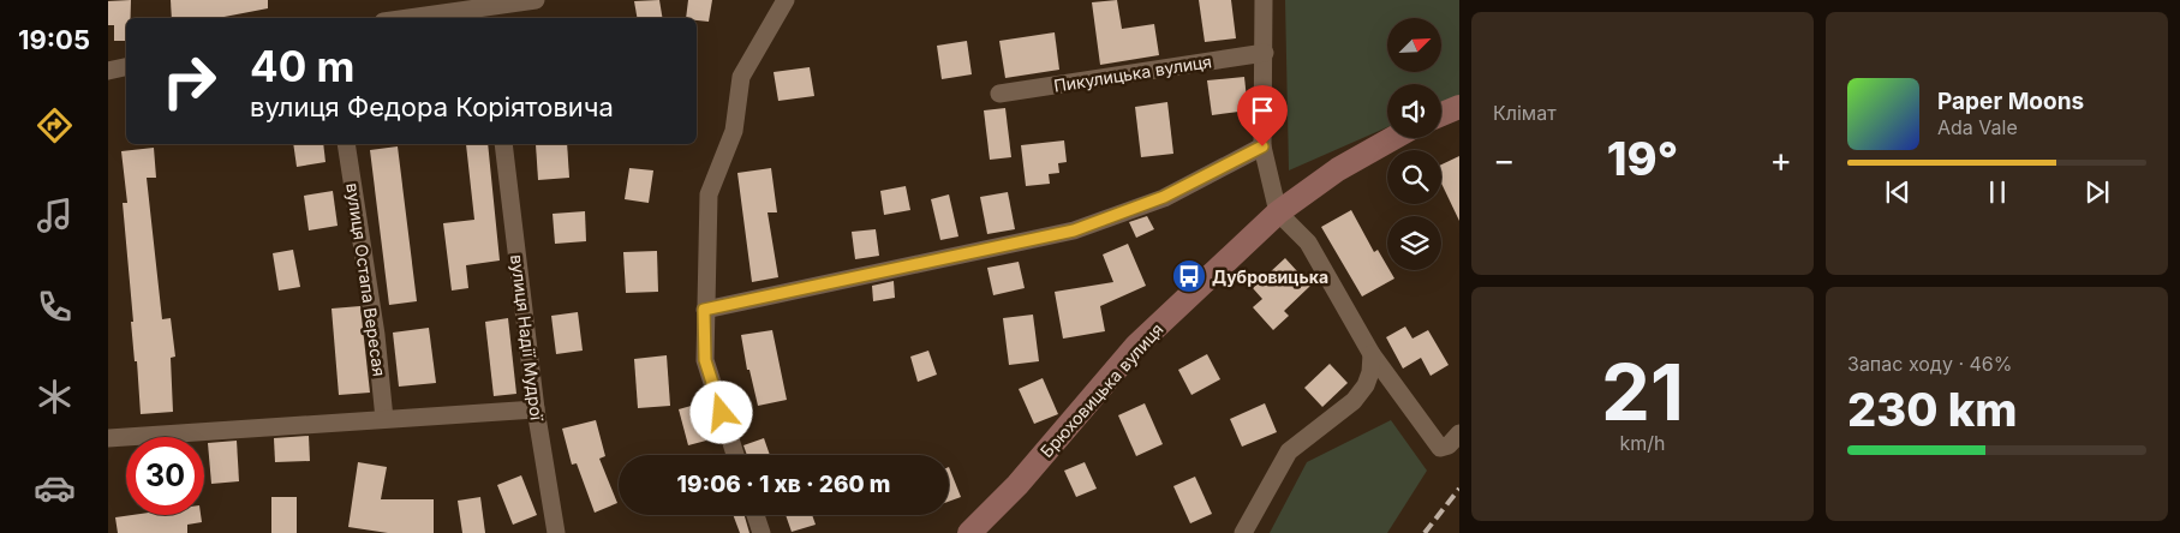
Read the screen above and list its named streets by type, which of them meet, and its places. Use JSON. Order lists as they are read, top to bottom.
{
  "streets": {
    "main road": ["Брюховицька вулиця"],
    "street": ["Пикулицька вулиця", "вулиця Остапа Вересая", "вулиця Надії Мудрої"]
  },
  "places": {
    "bus stop": ["Дубровицька"]
  },
  "north": "top right",
  "page": {
    "tabs": "19:05",
    "tile": [
      "Клімат",
      ["21", "km/h"],
      ["Запас ходу · 46%", "230 km"]
    ],
    "turn": ["40 m", "вулиця Федора Коріятовича"],
    "song": ["Paper Moons", "Ada Vale"],
    "heat": ["−", "19°", "+"],
    "limit": "30",
    "trip": "19:06 · 1 хв · 260 m"
  }
}
